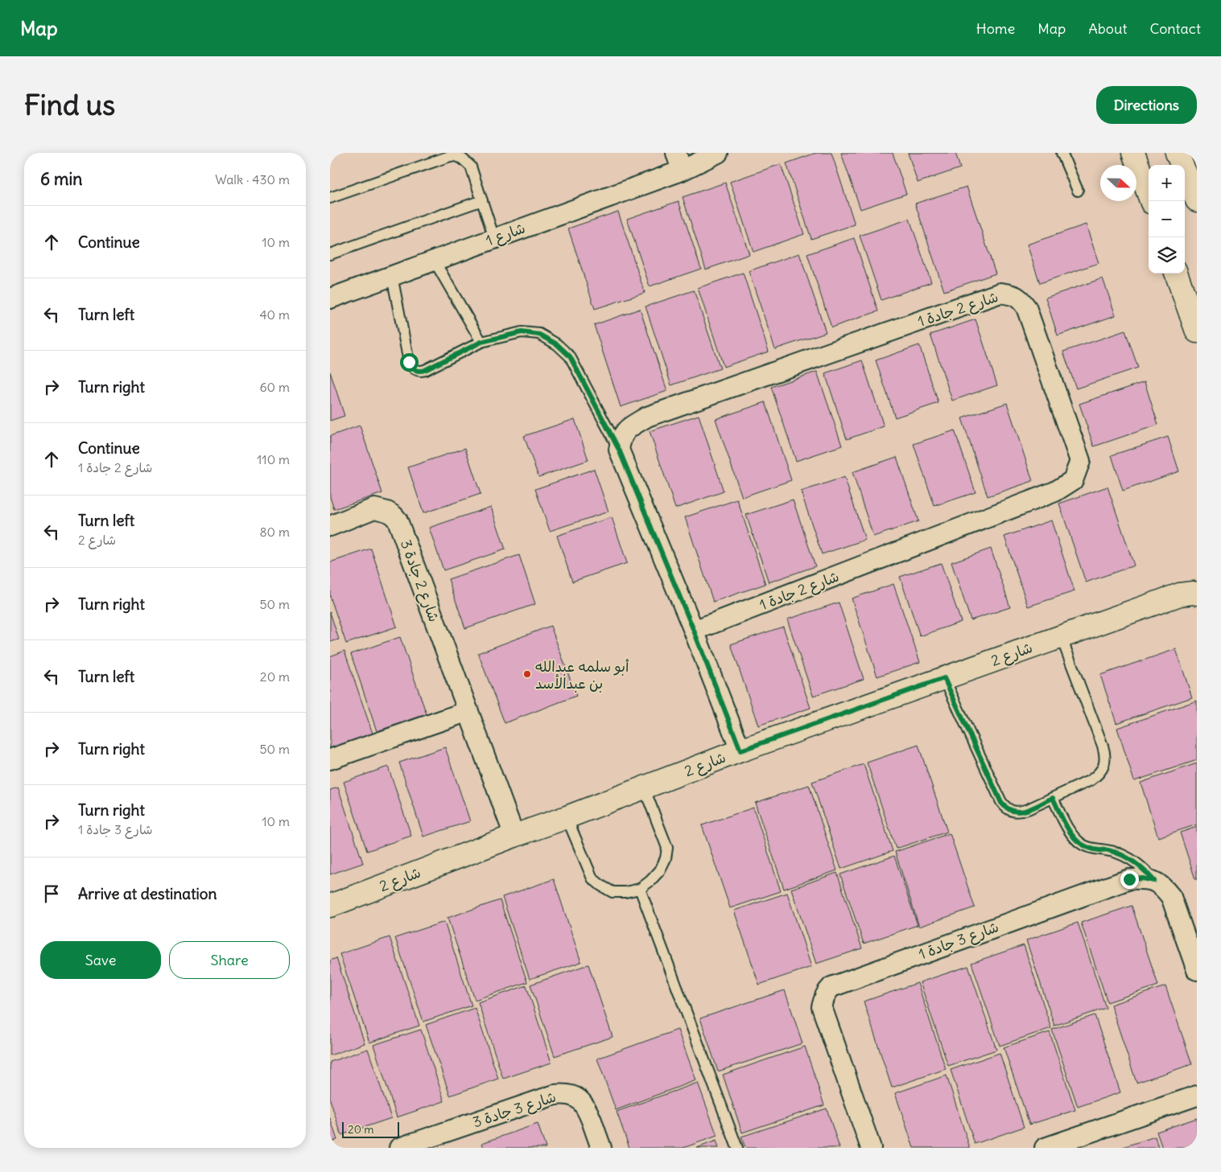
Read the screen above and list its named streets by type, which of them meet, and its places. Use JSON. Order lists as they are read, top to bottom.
{
  "streets": {
    "main road": ["شارع 2"],
    "street": [
      "شارع 1",
      "شارع 2 جادة 1",
      "شارع 2 جادة 3",
      "شارع 3 جادة 1",
      "شارع 3 جادة 3"
    ]
  },
  "crossings": [
    ["شارع 2 جادة 3", "شارع 2"]
  ],
  "places": ["أبو سلمه عبدالله بن عبدالأسد"],
  "scale_bar": "20 m",
  "north": "right",
  "page": {
    "header": "Map",
    "nav": [
      "Home",
      "Map",
      "About",
      "Contact"
    ],
    "buttons": [
      "Directions",
      ["Save", "Share"]
    ],
    "title": "Find us",
    "heading": ["6 min", "Walk · 430 m"],
    "map_buttons": ["+", "−"],
    "list": [
      ["Continue", "10 m"],
      ["Turn left", "40 m"],
      ["Turn right", "60 m"],
      ["Continue", "شارع 2 جادة 1", "110 m"],
      ["Turn left", "شارع 2", "80 m"],
      ["Turn right", "50 m"],
      ["Turn left", "20 m"],
      ["Turn right", "50 m"],
      ["Turn right", "شارع 3 جادة 1", "10 m"],
      "Arrive at destination"
    ],
    "scale": "20 m"
  }
}
